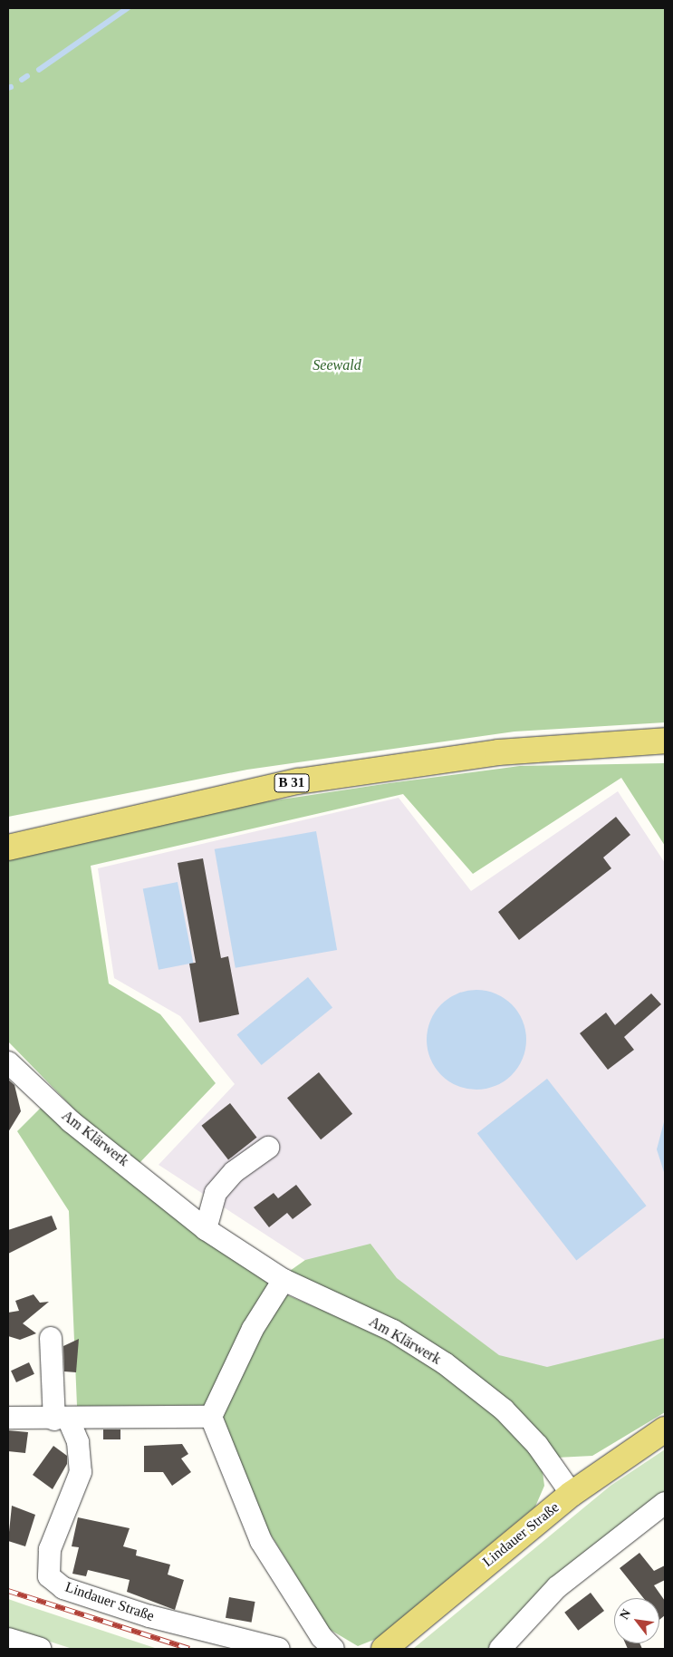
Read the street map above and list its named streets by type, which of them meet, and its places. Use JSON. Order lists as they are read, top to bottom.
{
  "streets": {
    "main road": ["B 31", "Lindauer Straße"],
    "street": ["Am Klärwerk"]
  },
  "crossings": [
    ["Am Klärwerk", "Lindauer Straße"]
  ],
  "parks": ["Seewald"],
  "north": "top left"
}
